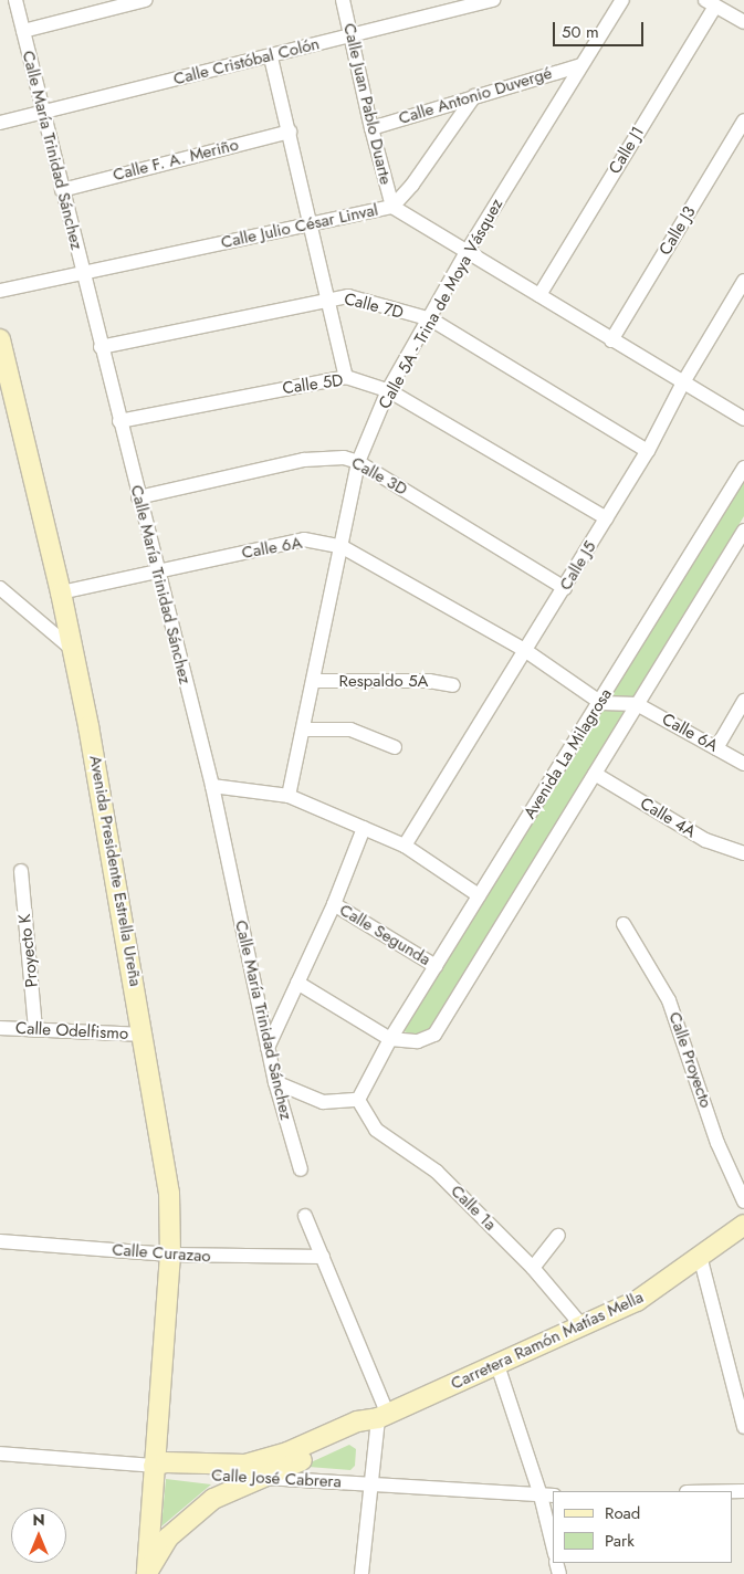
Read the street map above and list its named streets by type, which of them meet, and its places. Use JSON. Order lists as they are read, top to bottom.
{
  "streets": {
    "main road": ["Avenida Presidente Estrella Ureña", "Carretera Ramón Matías Mella", "Calle José Cabrera"],
    "street": [
      "Calle Cristóbal Colón",
      "Calle Antonio Duvergé",
      "Calle Juan Pablo Duarte",
      "Calle María Trinidad Sánchez",
      "Calle J1",
      "Calle F. A. Meriño",
      "Calle Julio César Linval",
      "Calle J3",
      "Calle 5A - Trina de Moya Vásquez",
      "Calle 7D",
      "Calle 5D",
      "Calle 3D",
      "Calle 6A",
      "Calle J5",
      "Respaldo 5A",
      "Avenida La Milagrosa",
      "Calle 4A",
      "Calle Segunda",
      "Proyecto K",
      "Calle Odelfismo",
      "Calle Proyecto",
      "Calle 1a",
      "Calle Curazao"
    ]
  },
  "crossings": [
    ["Calle Cristóbal Colón", "Calle Juan Pablo Duarte"],
    ["Calle Cristóbal Colón", "Calle María Trinidad Sánchez"],
    ["Calle Antonio Duvergé", "Calle Juan Pablo Duarte"],
    ["Calle Antonio Duvergé", "Calle 5A - Trina de Moya Vásquez"],
    ["Calle Juan Pablo Duarte", "Calle Julio César Linval"],
    ["Calle María Trinidad Sánchez", "Calle F. A. Meriño"],
    ["Calle María Trinidad Sánchez", "Calle Julio César Linval"],
    ["Calle María Trinidad Sánchez", "Calle 7D"],
    ["Calle María Trinidad Sánchez", "Calle 5D"],
    ["Calle María Trinidad Sánchez", "Calle 3D"],
    ["Calle María Trinidad Sánchez", "Calle 6A"],
    ["Calle J1", "Calle Julio César Linval"],
    ["Calle Julio César Linval", "Calle J3"],
    ["Calle Julio César Linval", "Calle 5A - Trina de Moya Vásquez"],
    ["Calle Julio César Linval", "Calle J5"],
    ["Calle 5A - Trina de Moya Vásquez", "Calle 7D"],
    ["Calle 5A - Trina de Moya Vásquez", "Calle 5D"],
    ["Calle 5A - Trina de Moya Vásquez", "Calle 3D"],
    ["Calle 5A - Trina de Moya Vásquez", "Calle 6A"],
    ["Calle 5A - Trina de Moya Vásquez", "Respaldo 5A"],
    ["Calle 7D", "Calle J5"],
    ["Calle 5D", "Calle J5"],
    ["Calle 3D", "Calle J5"],
    ["Calle 6A", "Calle J5"],
    ["Calle 6A", "Avenida La Milagrosa"],
    ["Calle 6A", "Avenida Presidente Estrella Ureña"],
    ["Avenida La Milagrosa", "Calle 4A"],
    ["Avenida La Milagrosa", "Calle Segunda"],
    ["Avenida La Milagrosa", "Calle 1a"],
    ["Avenida Presidente Estrella Ureña", "Calle Odelfismo"],
    ["Avenida Presidente Estrella Ureña", "Calle Curazao"],
    ["Avenida Presidente Estrella Ureña", "Carretera Ramón Matías Mella"],
    ["Avenida Presidente Estrella Ureña", "Calle José Cabrera"],
    ["Proyecto K", "Calle Odelfismo"],
    ["Calle 1a", "Carretera Ramón Matías Mella"],
    ["Carretera Ramón Matías Mella", "Calle José Cabrera"]
  ],
  "legend": ["Road", "Park"],
  "scale_bar": "50 m",
  "north": "top"
}
